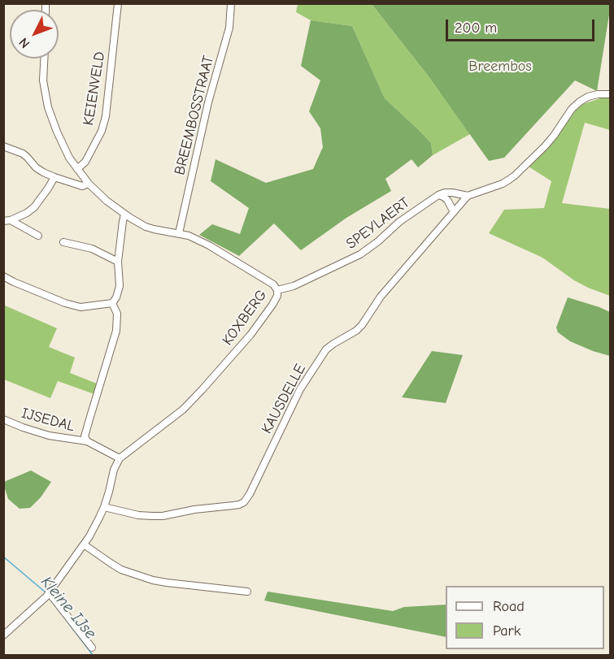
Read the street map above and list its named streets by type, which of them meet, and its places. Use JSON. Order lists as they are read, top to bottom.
{
  "streets": {
    "street": [
      "KEIENVELD",
      "BREEMBOSSTRAAT",
      "SPEYLAERT",
      "KOXBERG",
      "KAUSDELLE",
      "IJSEDAL"
    ]
  },
  "crossings": [
    ["KEIENVELD", "KOXBERG"],
    ["BREEMBOSSTRAAT", "KOXBERG"],
    ["SPEYLAERT", "KOXBERG"],
    ["KOXBERG", "KAUSDELLE"],
    ["KOXBERG", "IJSEDAL"]
  ],
  "water": ["Kleine IJse"],
  "parks": ["Breembos"],
  "legend": ["Road", "Park"],
  "scale_bar": "200 m",
  "north": "bottom left"
}
